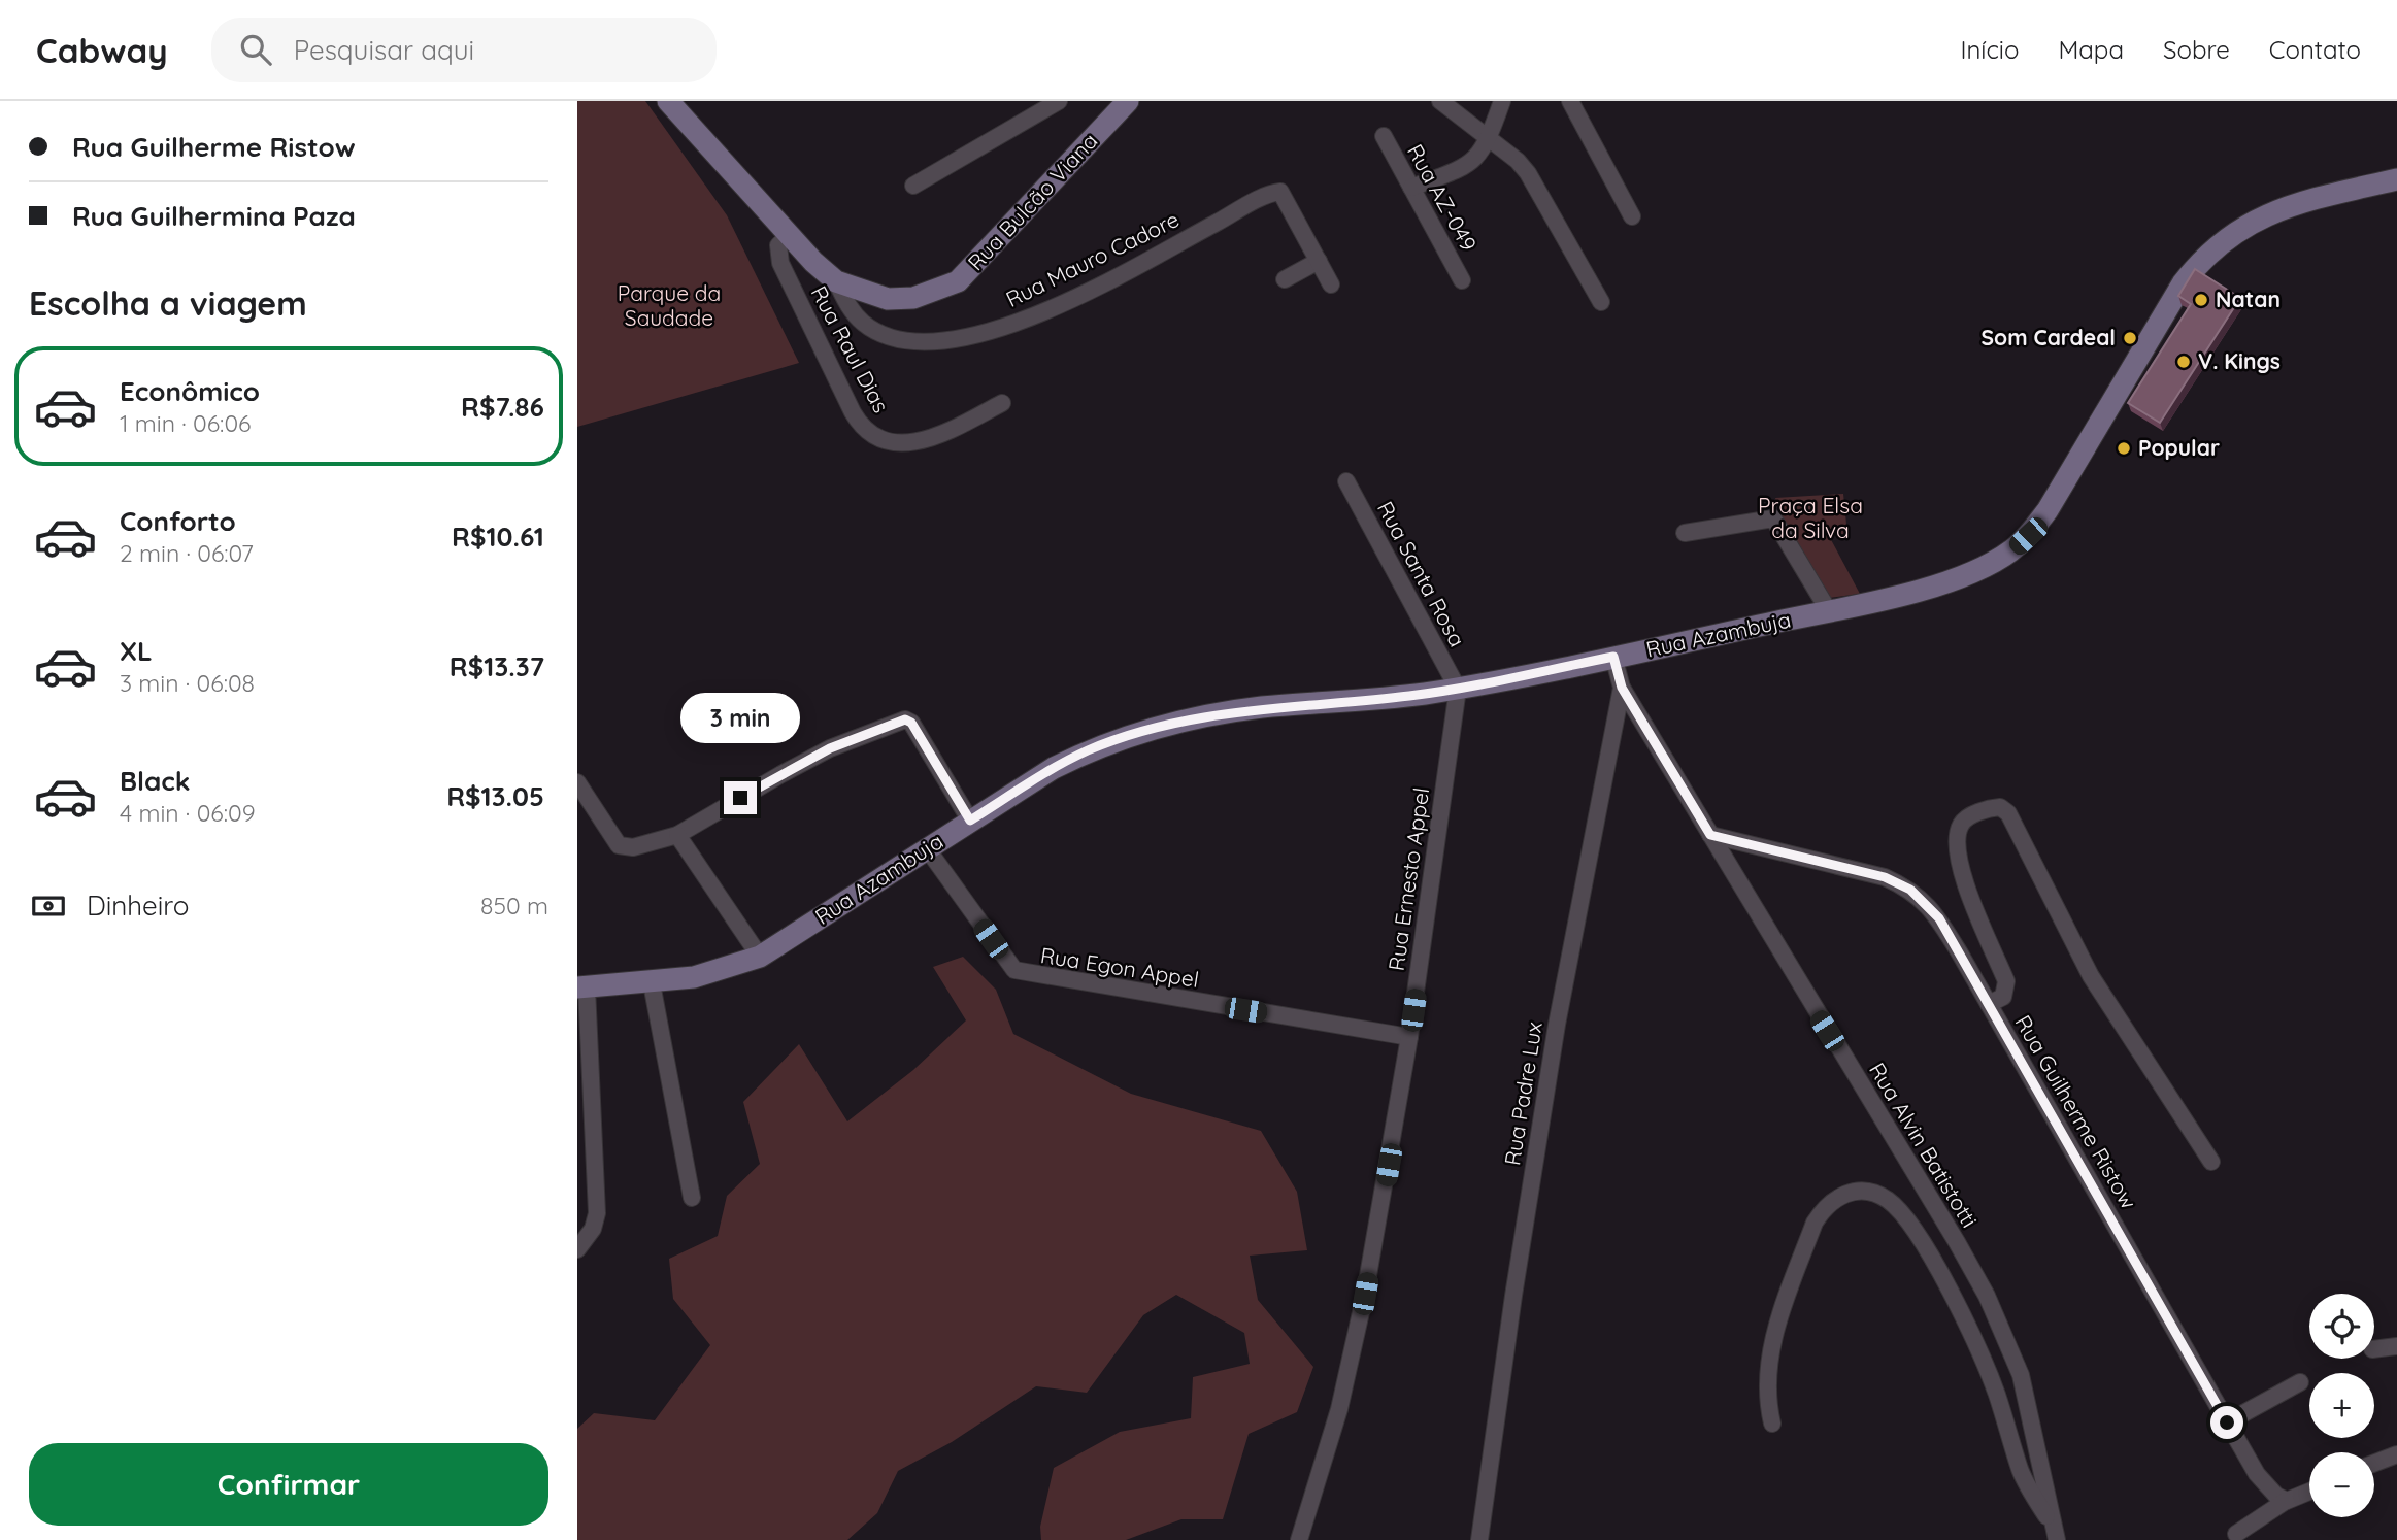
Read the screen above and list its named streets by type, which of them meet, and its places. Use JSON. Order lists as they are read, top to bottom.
{
  "streets": {
    "main road": ["Rua Bulcão Viana", "Rua Azambuja"],
    "street": [
      "Rua AZ-049",
      "Rua Mauro Cadore",
      "Rua Raul Dias",
      "Rua Santa Rosa",
      "Rua Ernesto Appel",
      "Rua Egon Appel",
      "Rua Padre Lux",
      "Rua Guilherme Ristow",
      "Rua Alvin Batistotti"
    ]
  },
  "crossings": [
    ["Rua Bulcão Viana", "Rua Mauro Cadore"],
    ["Rua Bulcão Viana", "Rua Raul Dias"],
    ["Rua Santa Rosa", "Rua Azambuja"],
    ["Rua Santa Rosa", "Rua Ernesto Appel"],
    ["Rua Azambuja", "Rua Ernesto Appel"],
    ["Rua Azambuja", "Rua Egon Appel"],
    ["Rua Azambuja", "Rua Padre Lux"],
    ["Rua Ernesto Appel", "Rua Egon Appel"],
    ["Rua Padre Lux", "Rua Alvin Batistotti"],
    ["Rua Guilherme Ristow", "Rua Alvin Batistotti"]
  ],
  "parks": ["Parque da Saudade", "Praça Elsa da Silva"],
  "places": [
    "Natan",
    "Som Cardeal",
    "V. Kings",
    "Popular"
  ],
  "page": {
    "header": "Cabway",
    "search": "Pesquisar aqui",
    "nav": [
      "Início",
      "Mapa",
      "Sobre",
      "Contato"
    ],
    "banner": ["Rua Guilherme Ristow", "Rua Guilhermina Paza"],
    "heading": "Escolha a viagem",
    "list": [
      {
        "name": "Econômico",
        "note": "1 min · 06:06",
        "value": "R$7.86"
      },
      {
        "name": "Conforto",
        "note": "2 min · 06:07",
        "value": "R$10.61"
      },
      {
        "name": "XL",
        "note": "3 min · 06:08",
        "value": "R$13.37"
      },
      {
        "name": "Black",
        "note": "4 min · 06:09",
        "value": "R$13.05"
      }
    ],
    "bubble": "3 min",
    "pay": ["Dinheiro", "850 m"],
    "map_buttons": ["+", "−"],
    "buttons": "Confirmar"
  }
}
